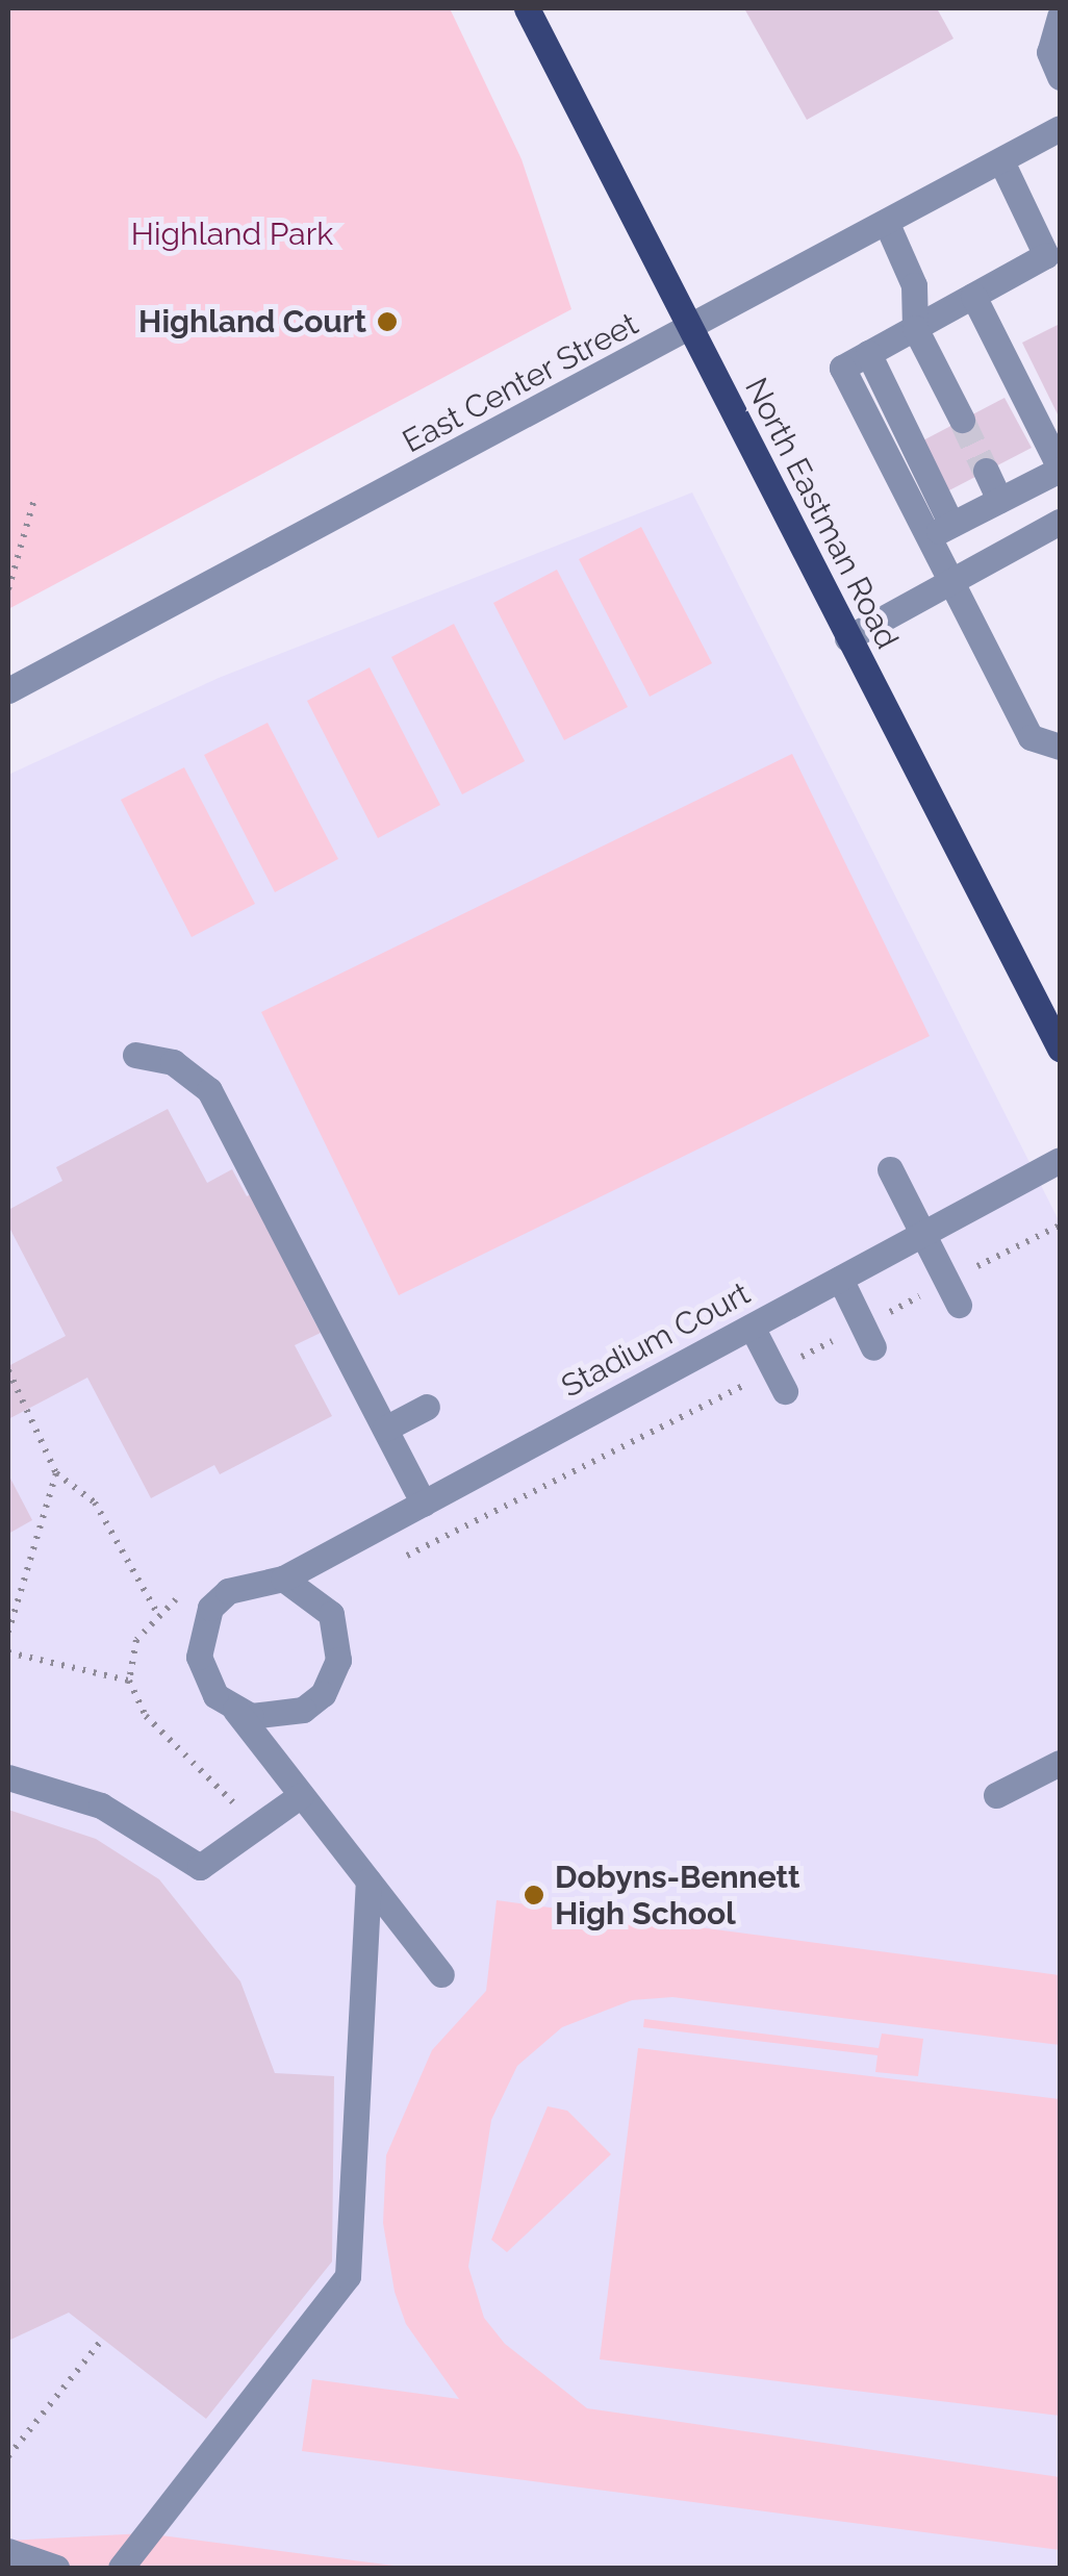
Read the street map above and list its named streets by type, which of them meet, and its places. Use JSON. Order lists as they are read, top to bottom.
{
  "streets": {
    "main road": ["North Eastman Road"],
    "street": ["East Center Street", "Stadium Court"]
  },
  "crossings": [
    ["East Center Street", "North Eastman Road"]
  ],
  "parks": ["Highland Park"],
  "places": ["Highland Court", "Dobyns-Bennett High School"]
}
